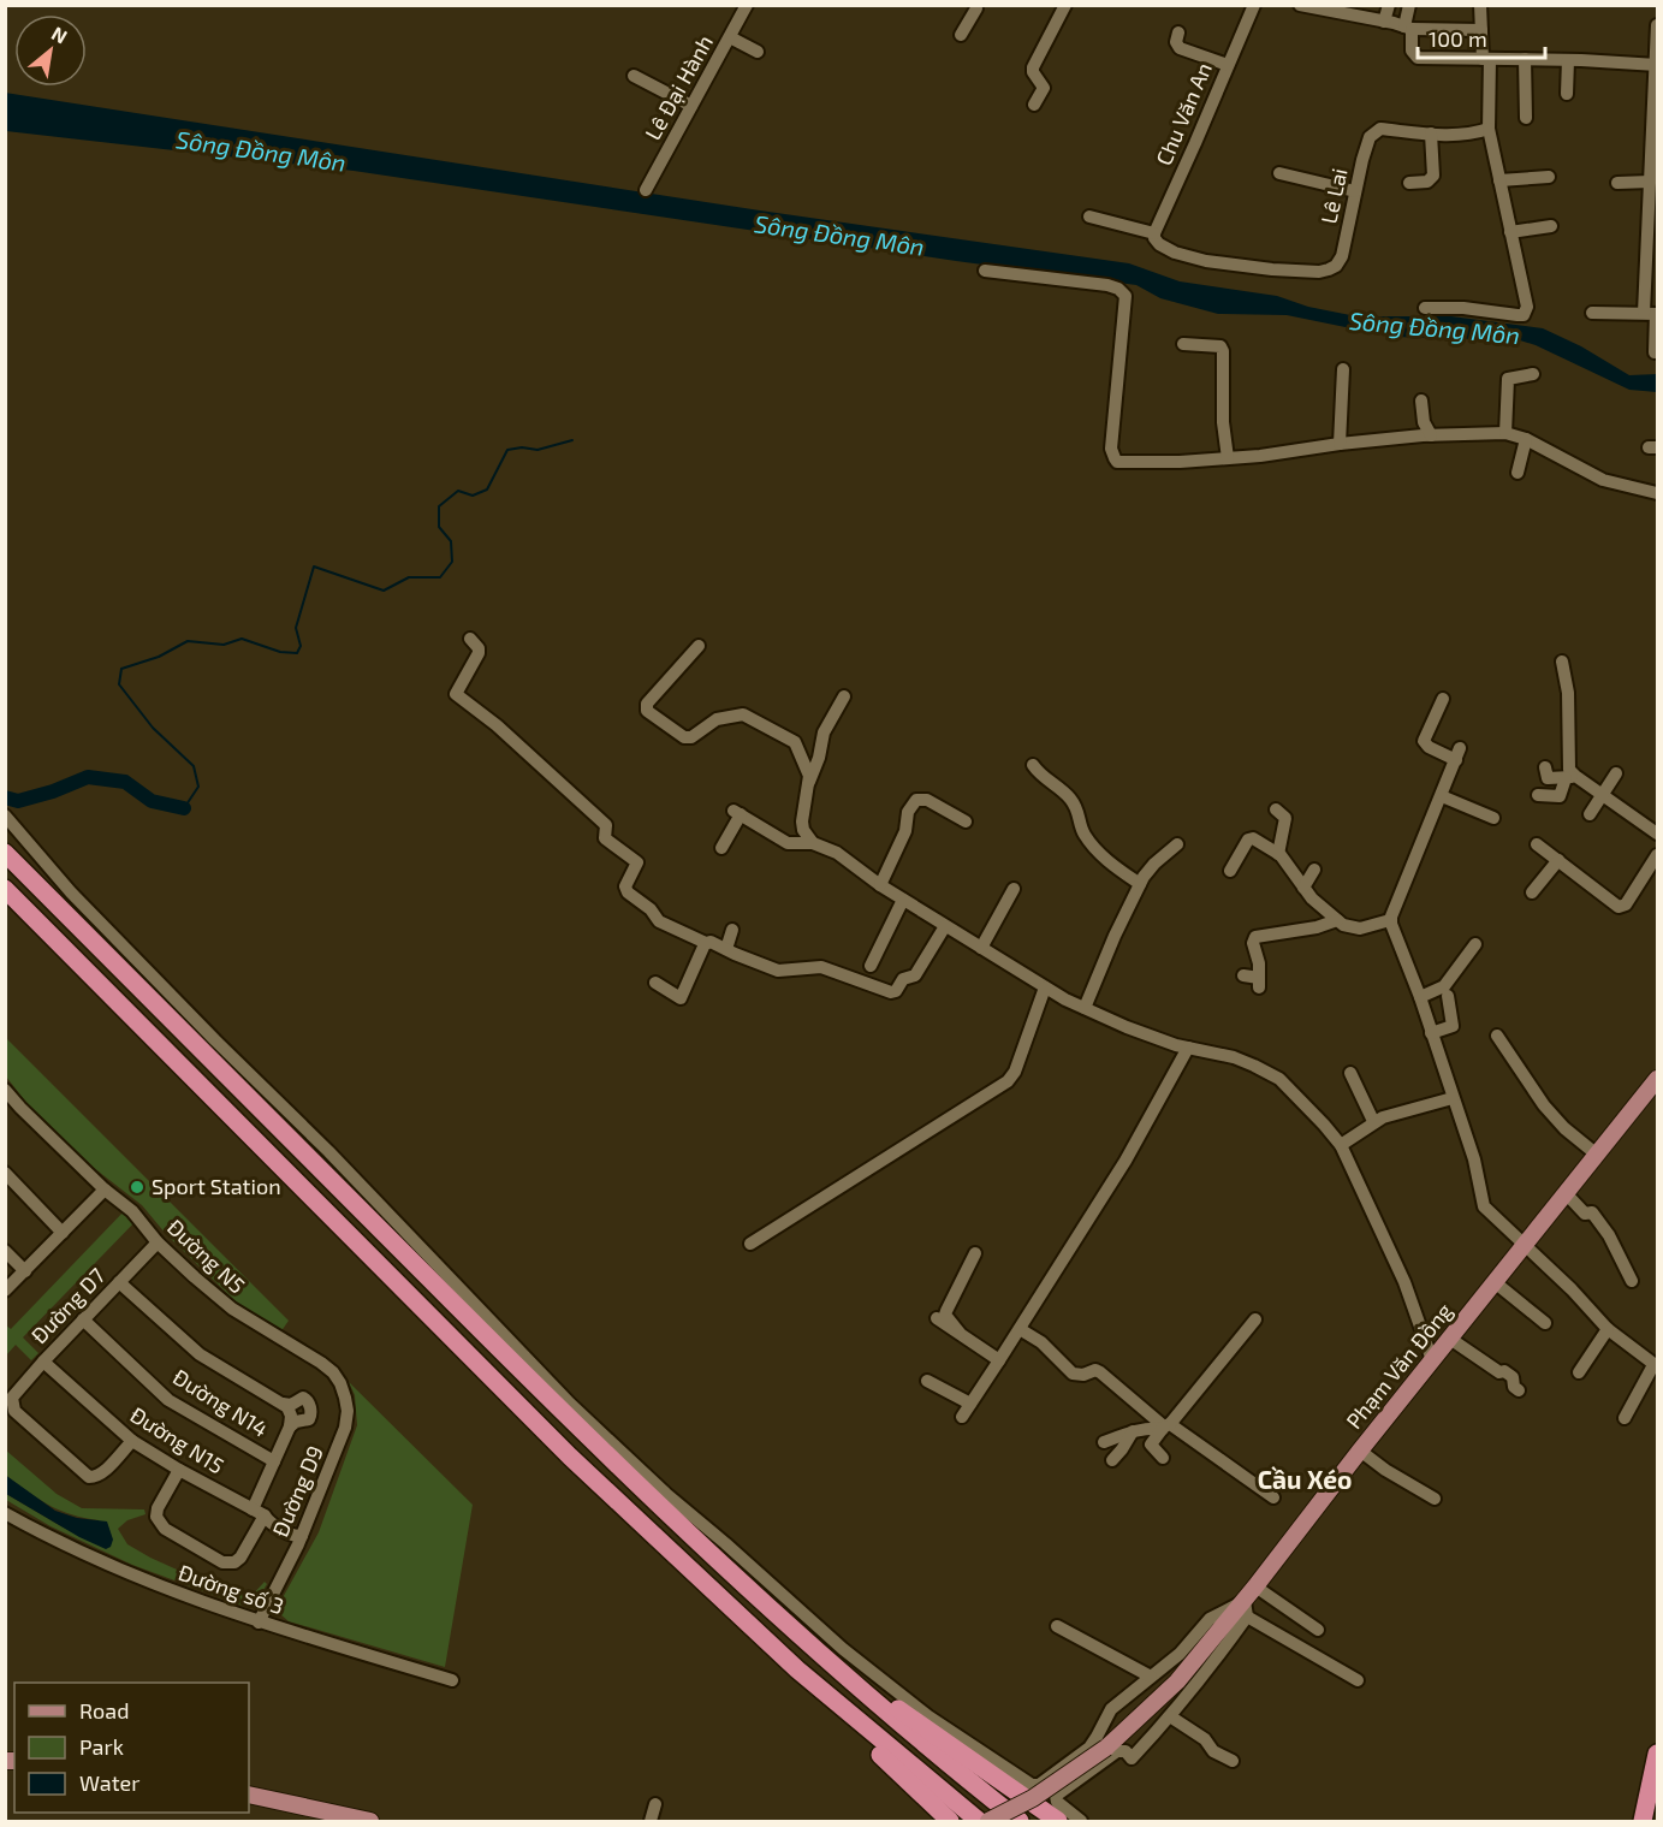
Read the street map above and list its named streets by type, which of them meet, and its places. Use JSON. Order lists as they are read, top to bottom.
{
  "streets": {
    "main road": ["Phạm Văn Đồng"],
    "street": [
      "Lê Đại Hành",
      "Chu Văn An",
      "Lê Lai",
      "Đường N5",
      "Đường D7",
      "Đường N14",
      "Đường N15",
      "Đường D9",
      "Đường số 3"
    ]
  },
  "crossings": [
    ["Chu Văn An", "Lê Lai"],
    ["Đường N5", "Đường D7"],
    ["Đường N5", "Đường D9"],
    ["Đường D7", "Đường N14"],
    ["Đường D7", "Đường N15"],
    ["Đường N15", "Đường D9"],
    ["Đường D9", "Đường số 3"]
  ],
  "districts": ["Cầu Xéo"],
  "water": ["Sông Đồng Môn"],
  "places": ["Sport Station"],
  "legend": ["Road", "Park", "Water"],
  "scale_bar": "100 m",
  "north": "top right"
}
